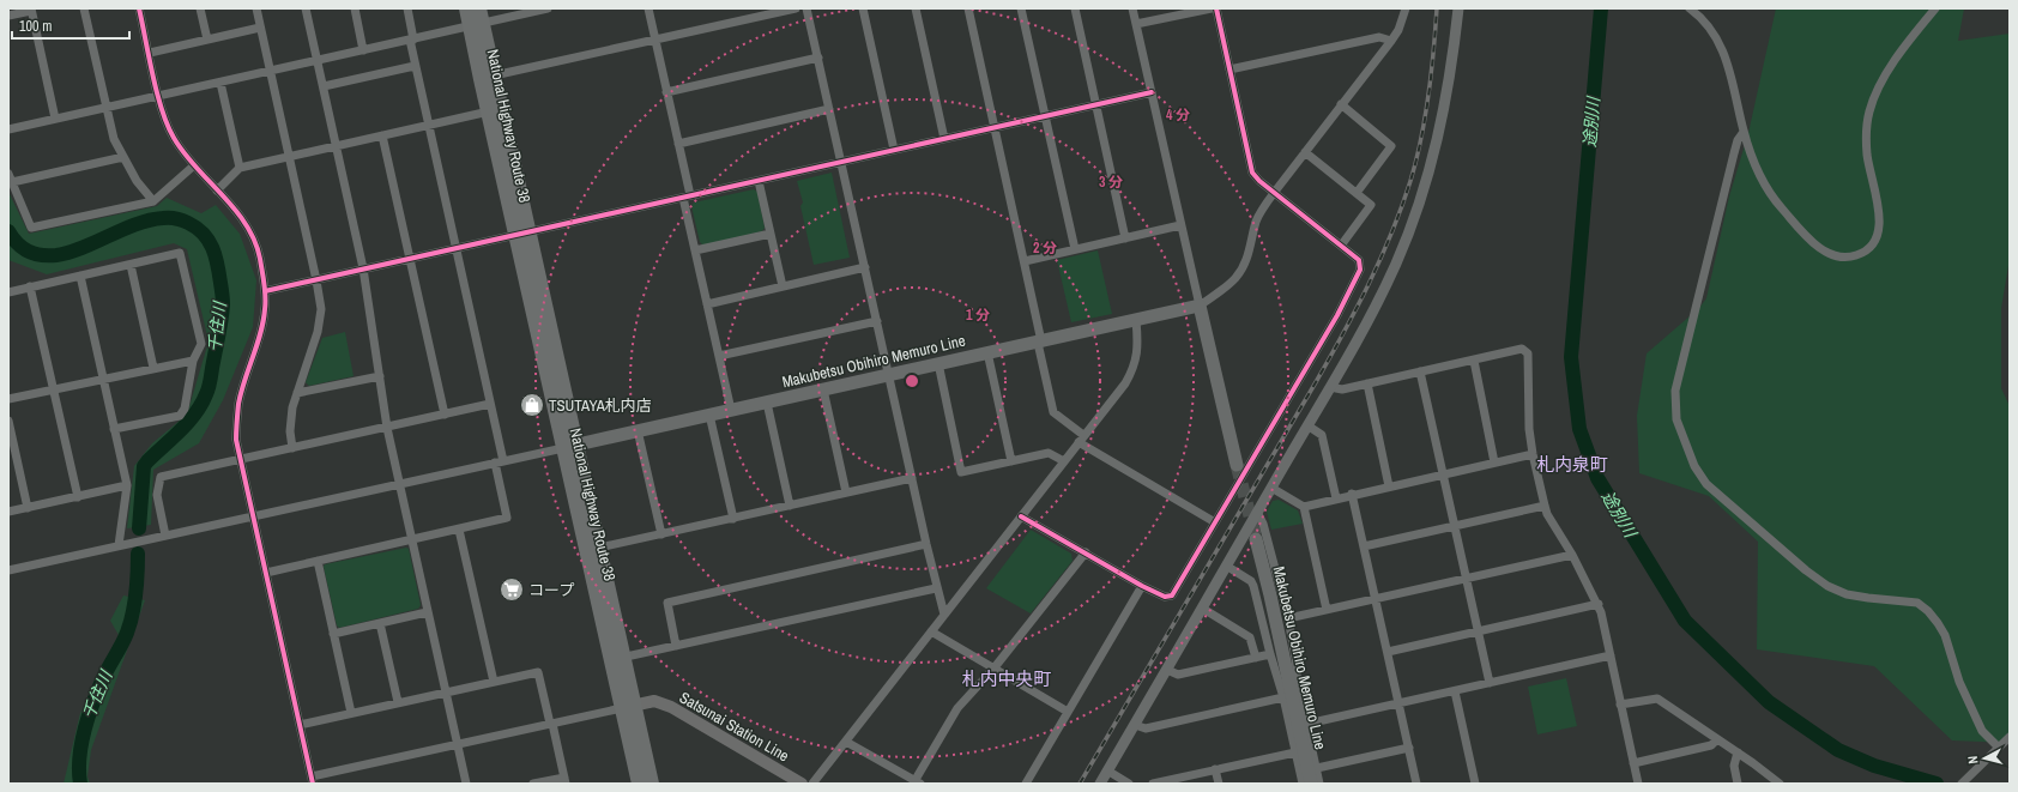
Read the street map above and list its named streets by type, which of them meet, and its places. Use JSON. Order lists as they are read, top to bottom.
{
  "streets": {
    "highway": ["National Highway Route 38"],
    "main road": ["Makubetsu Obihiro Memuro Line", "Satsunai Station Line"]
  },
  "crossings": [
    ["National Highway Route 38", "Makubetsu Obihiro Memuro Line"],
    ["National Highway Route 38", "Satsunai Station Line"]
  ],
  "districts": ["札内泉町", "札内中央町"],
  "water": ["途別川", "千住川"],
  "places": {
    "shop": ["TSUTAYA札内店"],
    "supermarket": ["コープ"]
  },
  "scale_bar": "100 m",
  "north": "left",
  "rings": [
    "4 分",
    "3 分",
    "2 分",
    "1 分"
  ]
}
